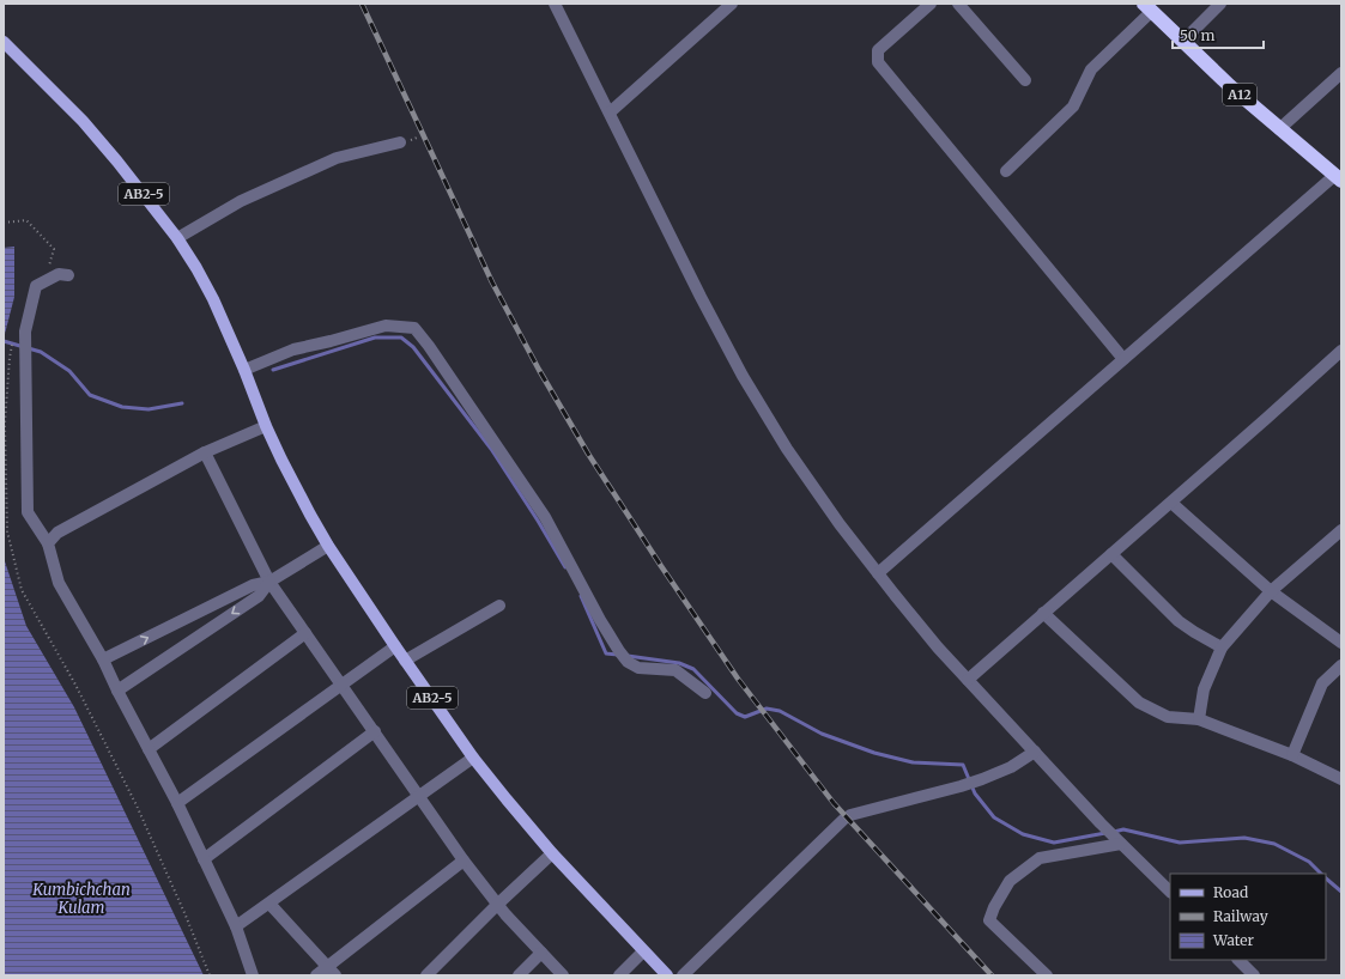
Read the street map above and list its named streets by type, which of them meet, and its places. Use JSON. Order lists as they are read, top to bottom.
{
  "streets": {
    "highway": ["A12"],
    "main road": ["AB2-5"]
  },
  "water": ["Kumbichchan Kulam"],
  "legend": ["Road", "Railway", "Water"],
  "scale_bar": "50 m"
}
